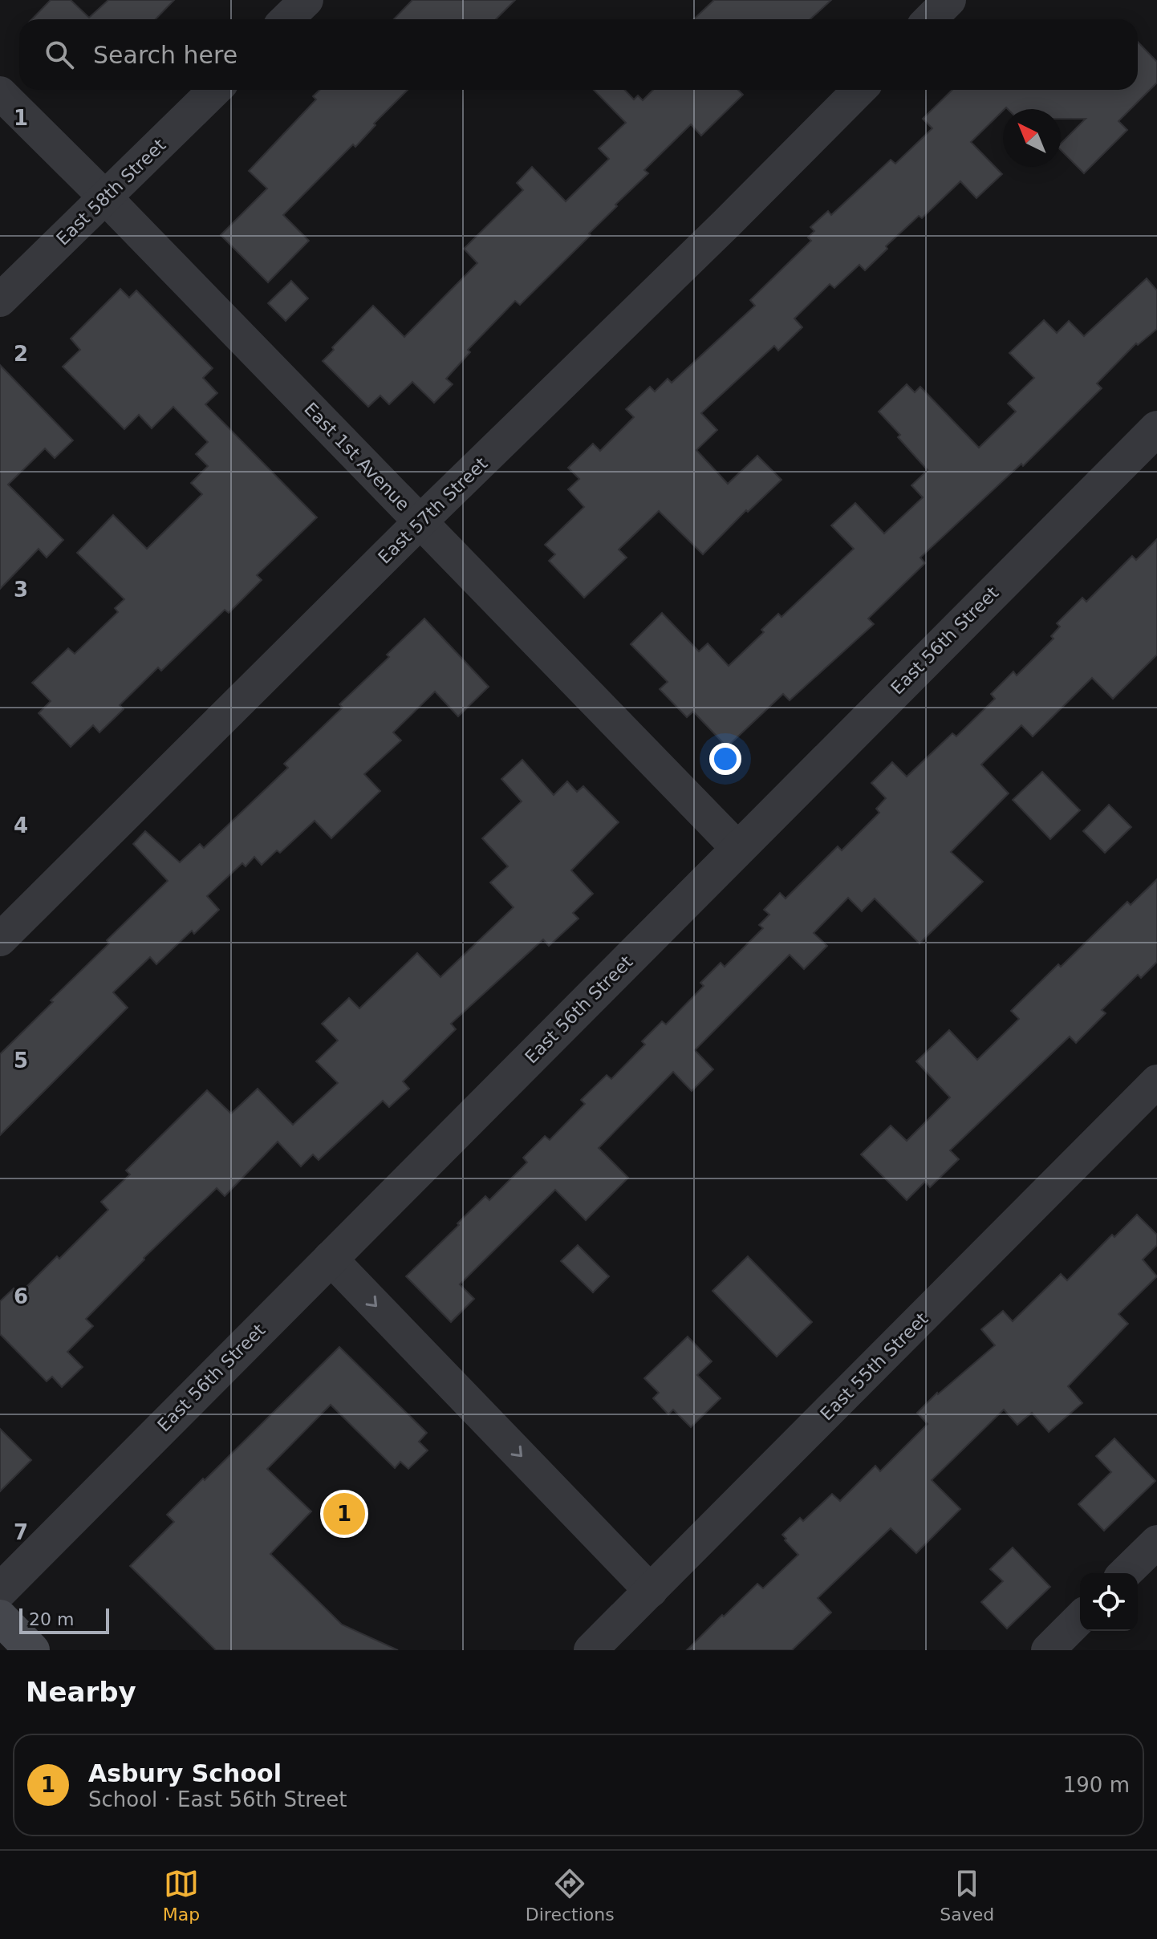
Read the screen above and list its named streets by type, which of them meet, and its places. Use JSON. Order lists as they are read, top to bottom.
{
  "streets": {
    "street": [
      "East 58th Street",
      "East 1st Avenue",
      "East 57th Street",
      "East 56th Street",
      "East 55th Street"
    ]
  },
  "crossings": [
    ["East 58th Street", "East 1st Avenue"],
    ["East 1st Avenue", "East 57th Street"],
    ["East 1st Avenue", "East 56th Street"]
  ],
  "scale_bar": "20 m",
  "north": "top left",
  "page": {
    "search": "Search here",
    "pins": "1",
    "scale": "20 m",
    "heading": "Nearby",
    "list": [
      {
        "mark": "1",
        "name": "Asbury School",
        "note": "School · East 56th Street",
        "value": "190 m"
      }
    ],
    "nav": ["Map", "Directions", "Saved"]
  },
  "grid": {
    "rows": [
      "1",
      "2",
      "3",
      "4",
      "5",
      "6",
      "7"
    ]
  }
}
